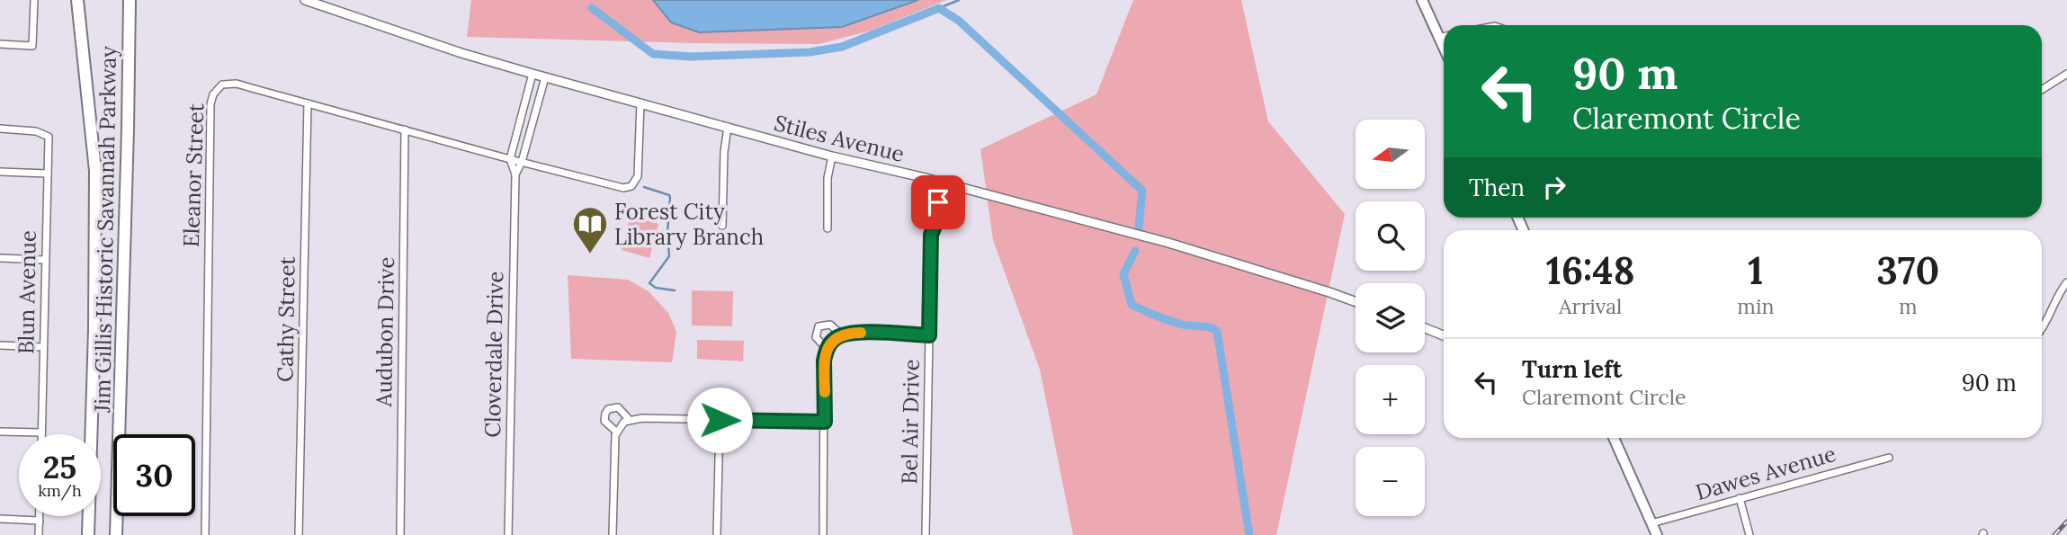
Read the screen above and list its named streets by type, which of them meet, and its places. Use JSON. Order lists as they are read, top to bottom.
{
  "streets": {
    "highway": ["Jim Gillis Historic Savannah Parkway"],
    "street": [
      "Stiles Avenue",
      "Eleanor Street",
      "Blun Avenue",
      "Cathy Street",
      "Audubon Drive",
      "Cloverdale Drive",
      "Bel Air Drive",
      "Dawes Avenue"
    ]
  },
  "crossings": [
    ["Stiles Avenue", "Eleanor Street"],
    ["Stiles Avenue", "Cloverdale Drive"],
    ["Stiles Avenue", "Bel Air Drive"],
    ["Eleanor Street", "Cathy Street"],
    ["Eleanor Street", "Audubon Drive"],
    ["Eleanor Street", "Cloverdale Drive"]
  ],
  "places": {
    "library": ["Forest City Library Branch"]
  },
  "north": "left",
  "page": {
    "turn": ["90 m", "Claremont Circle"],
    "map_buttons": ["+", "−"],
    "then": "Then",
    "eta": [
      "16:48",
      "Arrival",
      "1",
      "min",
      "370",
      "m"
    ],
    "list": [
      {
        "name": "Turn left",
        "note": "Claremont Circle",
        "value": "90 m"
      }
    ],
    "speed": "25 km/h",
    "limit": "30"
  }
}
